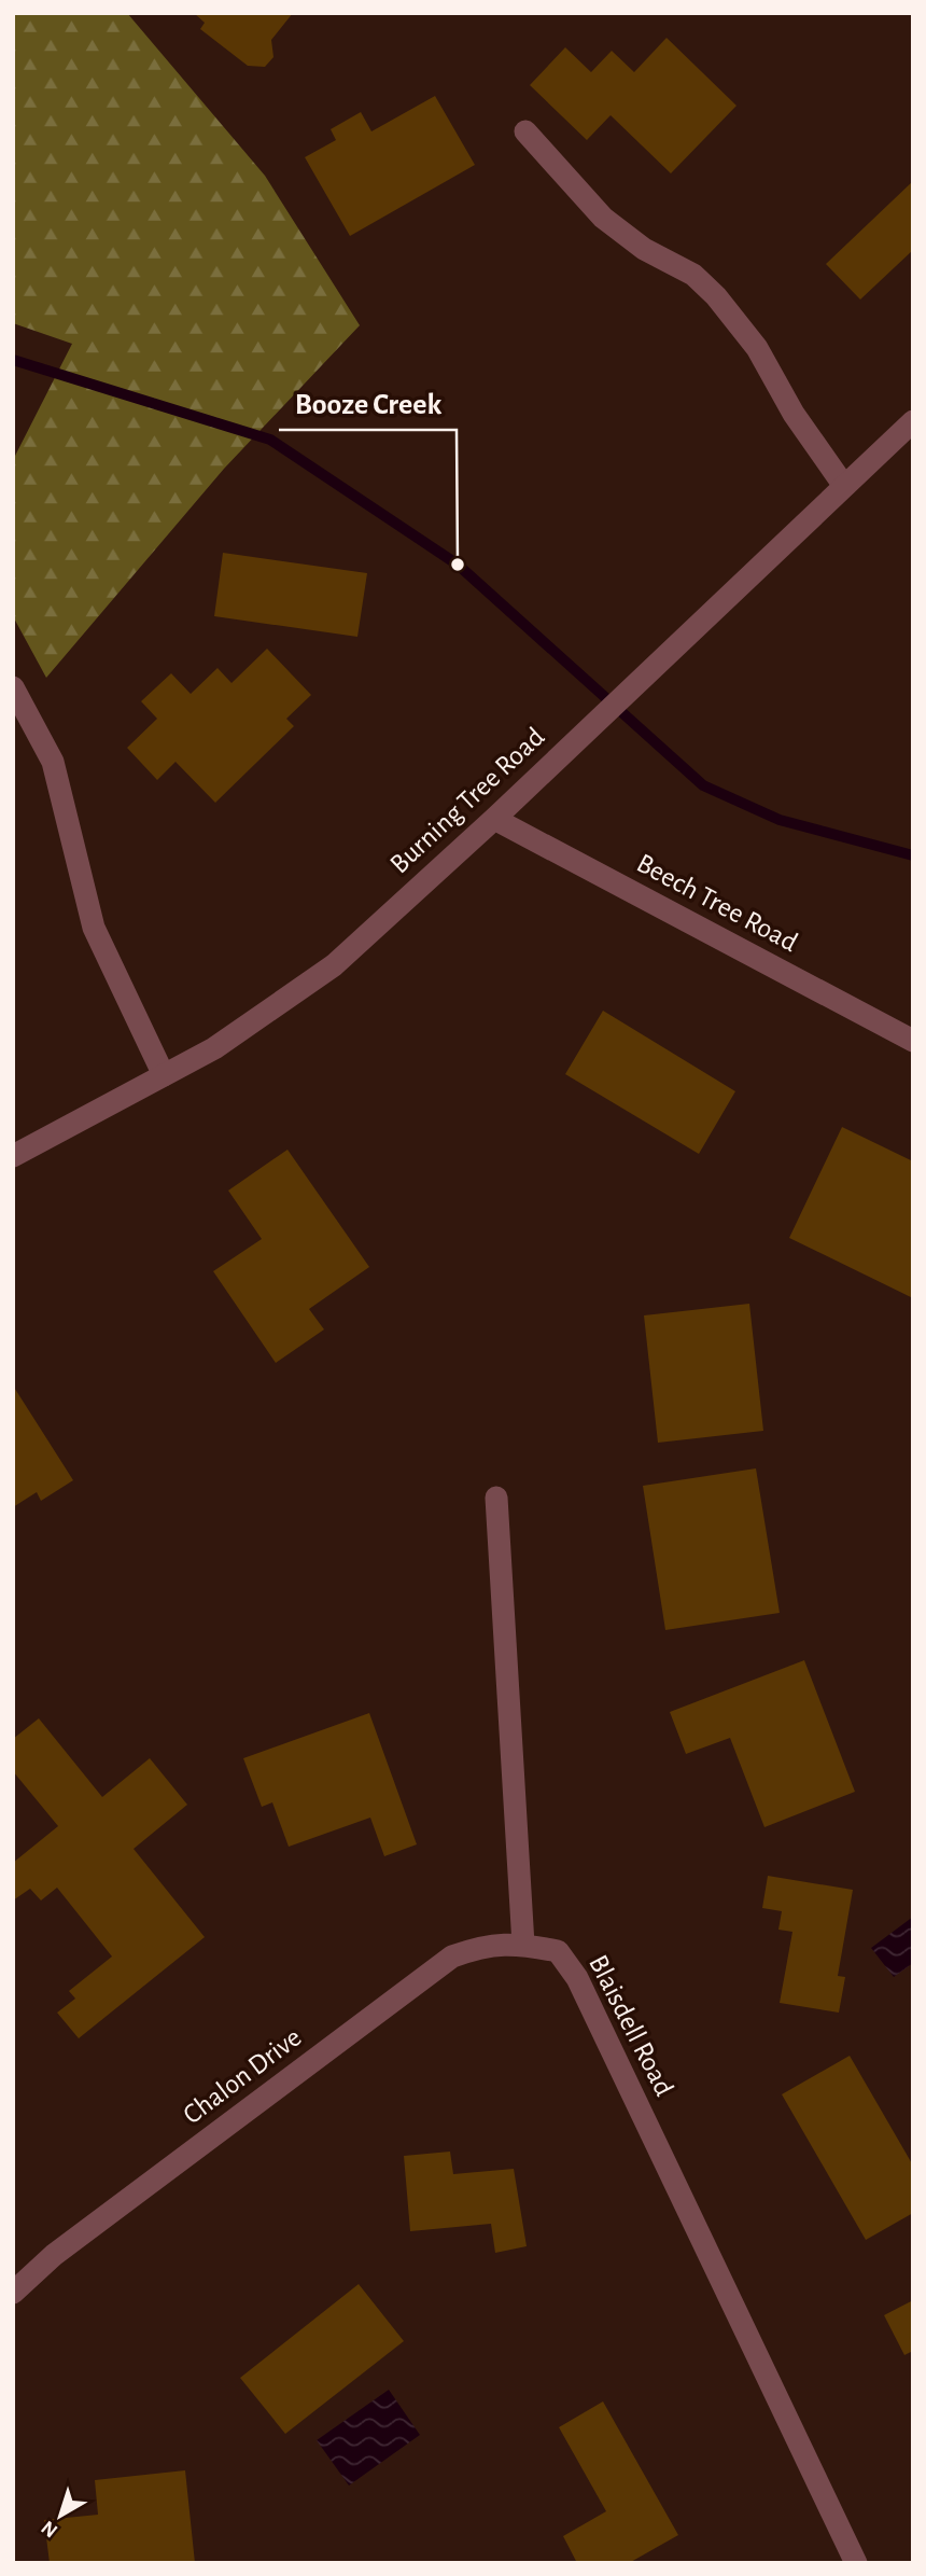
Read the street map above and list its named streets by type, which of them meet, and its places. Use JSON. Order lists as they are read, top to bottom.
{
  "streets": {
    "street": [
      "Burning Tree Road",
      "Beech Tree Road",
      "Blaisdell Road",
      "Chalon Drive"
    ]
  },
  "crossings": [
    ["Burning Tree Road", "Beech Tree Road"],
    ["Blaisdell Road", "Chalon Drive"]
  ],
  "places": ["Booze Creek"],
  "north": "bottom left"
}
